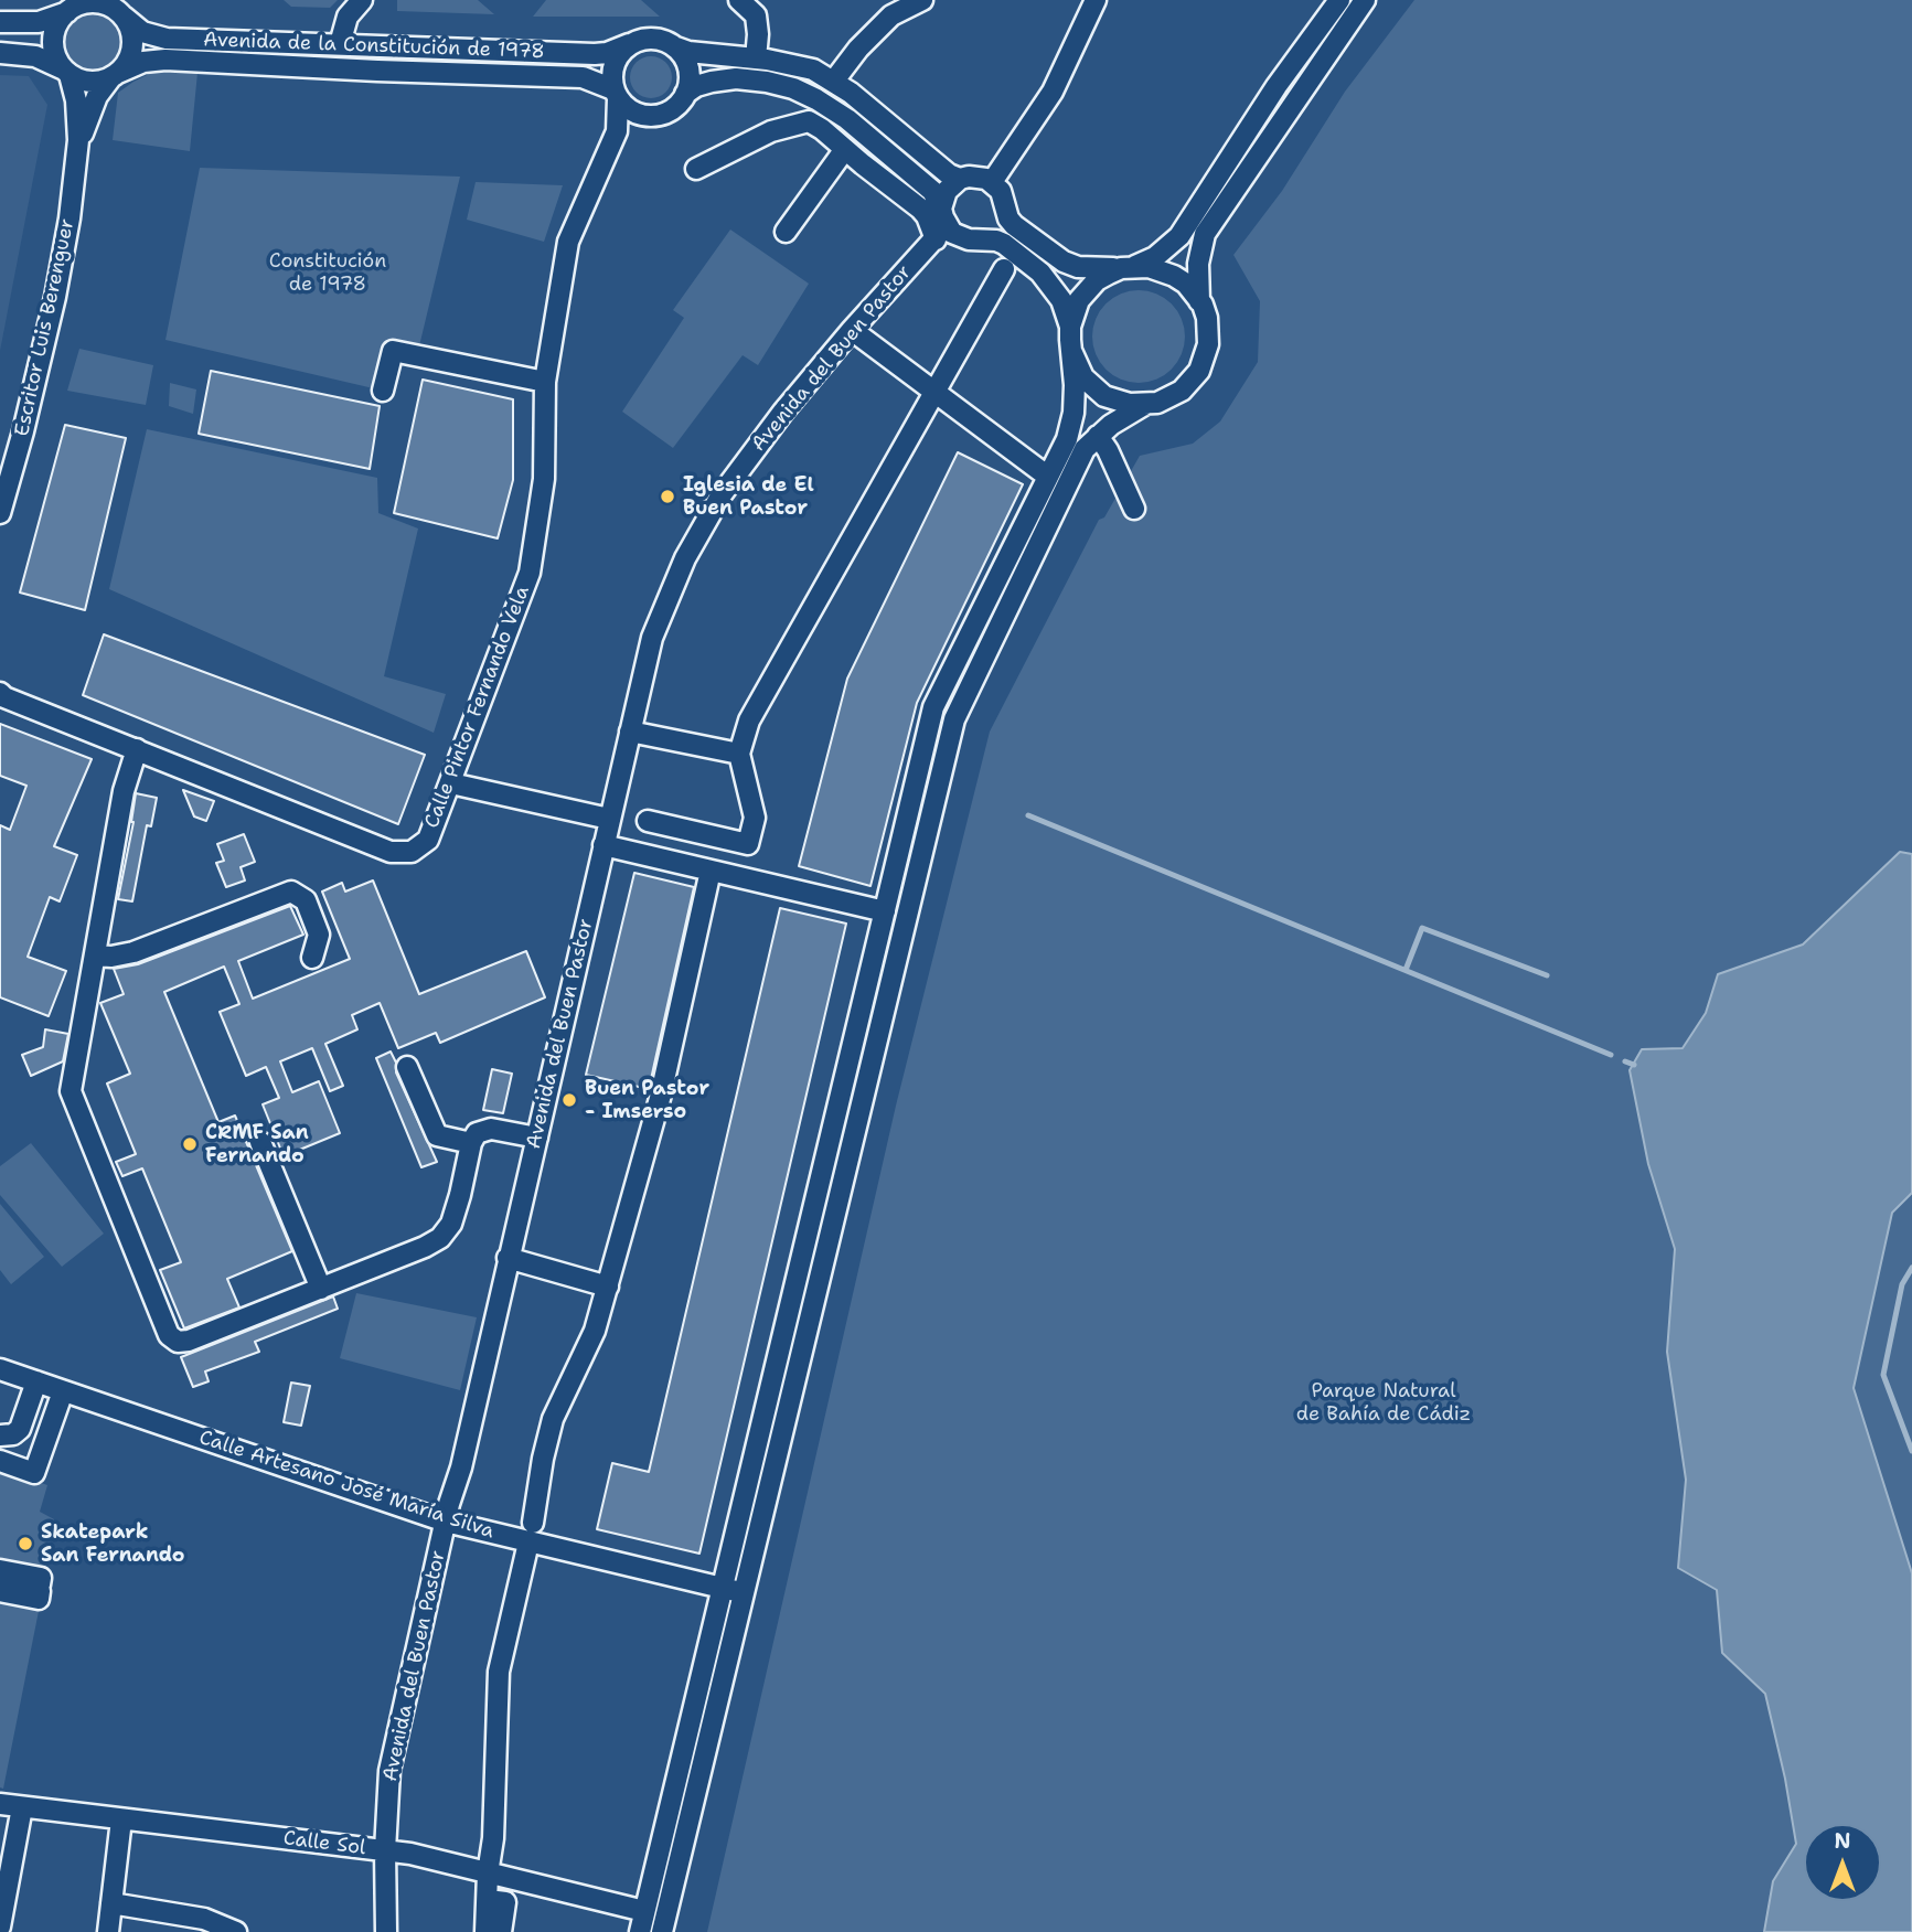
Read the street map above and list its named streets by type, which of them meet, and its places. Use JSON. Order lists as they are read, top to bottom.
{
  "streets": {
    "street": [
      "Avenida de la Constitución de 1978",
      "Escritor Luis Berenguer",
      "Avenida del Buen Pastor",
      "Calle Pintor Fernando Vela",
      "Calle Artesano José María Silva",
      "Calle Sol"
    ]
  },
  "crossings": [
    ["Avenida de la Constitución de 1978", "Escritor Luis Berenguer"],
    ["Avenida de la Constitución de 1978", "Calle Pintor Fernando Vela"],
    ["Avenida del Buen Pastor", "Calle Artesano José María Silva"],
    ["Avenida del Buen Pastor", "Calle Sol"]
  ],
  "parks": ["Constitución de 1978", "Parque Natural de Bahía de Cádiz"],
  "places": [
    "Iglesia de El Buen Pastor",
    "Buen Pastor - Imserso",
    "CRMF San Fernando",
    "Skatepark San Fernando"
  ],
  "north": "top"
}
